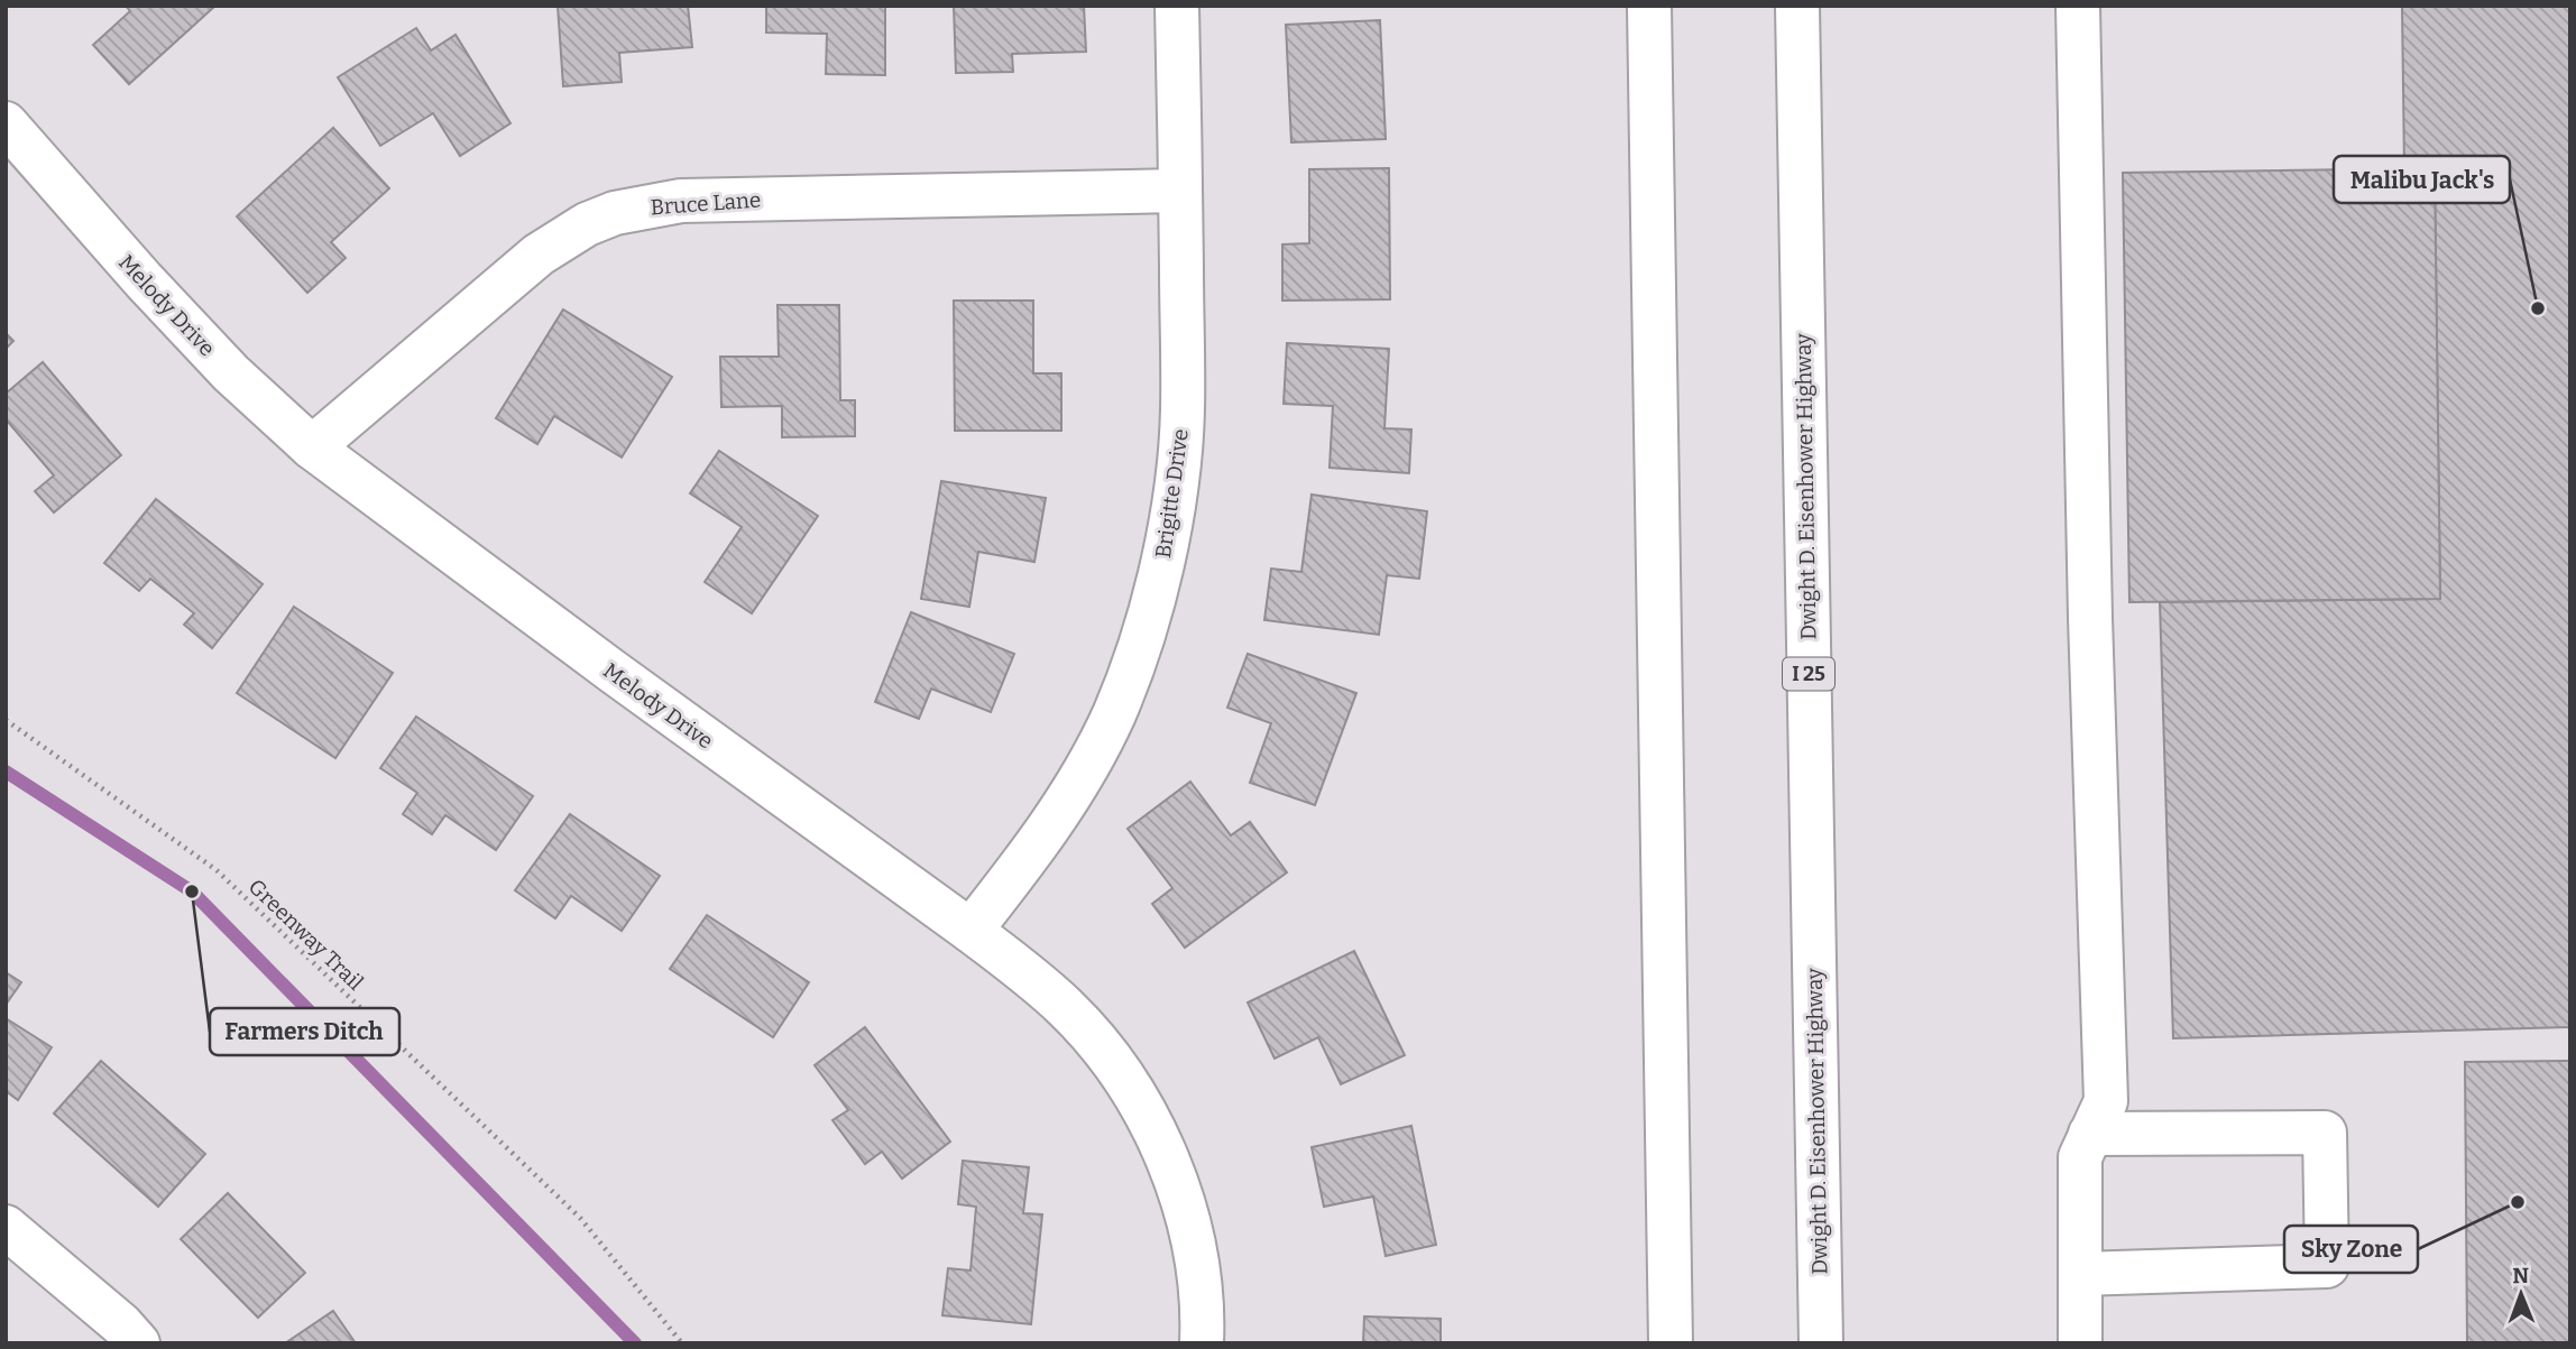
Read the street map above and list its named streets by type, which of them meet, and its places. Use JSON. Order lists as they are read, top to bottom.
{
  "streets": {
    "main road": [
      "Bruce Lane",
      "Melody Drive",
      "Dwight D. Eisenhower Highway",
      "Brigitte Drive",
      "I 25"
    ],
    "path": ["Greenway Trail"]
  },
  "crossings": [
    ["Bruce Lane", "Melody Drive"],
    ["Bruce Lane", "Brigitte Drive"],
    ["Melody Drive", "Brigitte Drive"]
  ],
  "places": ["Malibu Jack's", "Farmers Ditch", "Sky Zone"],
  "north": "top"
}
